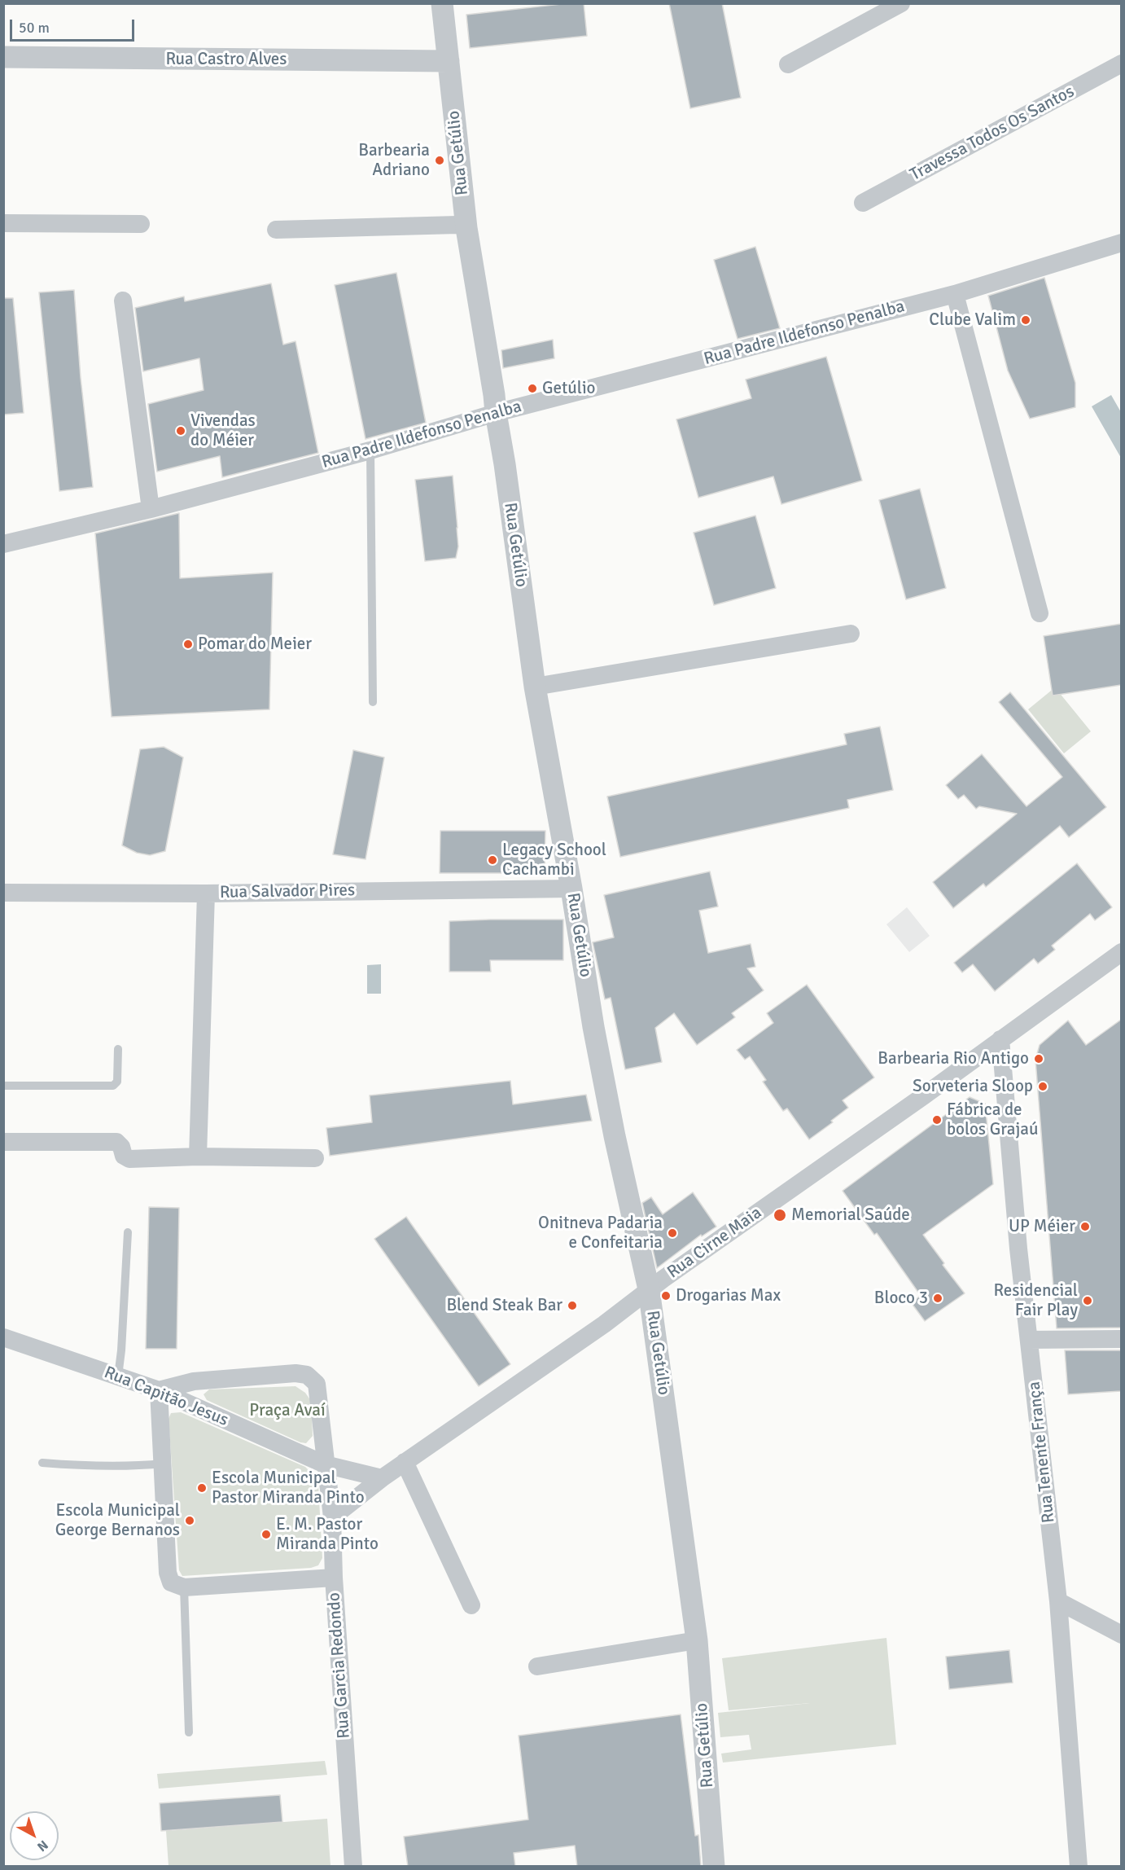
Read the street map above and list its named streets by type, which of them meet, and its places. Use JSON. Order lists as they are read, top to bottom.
{
  "streets": {
    "street": [
      "Rua Castro Alves",
      "Travessa Todos Os Santos",
      "Rua Getúlio",
      "Rua Padre Ildefonso Penalba",
      "Rua Salvador Pires",
      "Rua Cirne Maia",
      "Rua Capitão Jesus",
      "Rua Tenente França",
      "Rua Garcia Redondo"
    ]
  },
  "crossings": [
    ["Rua Castro Alves", "Rua Getúlio"],
    ["Rua Getúlio", "Rua Padre Ildefonso Penalba"],
    ["Rua Getúlio", "Rua Salvador Pires"],
    ["Rua Getúlio", "Rua Cirne Maia"],
    ["Rua Cirne Maia", "Rua Capitão Jesus"],
    ["Rua Cirne Maia", "Rua Tenente França"],
    ["Rua Cirne Maia", "Rua Garcia Redondo"],
    ["Rua Capitão Jesus", "Rua Garcia Redondo"]
  ],
  "parks": ["Praça Avaí"],
  "places": [
    "Barbearia Adriano",
    "Clube Valim",
    "Getúlio",
    "Vivendas do Méier",
    "Pomar do Meier",
    "Legacy School Cachambi",
    "Barbearia Rio Antigo",
    "Sorveteria Sloop",
    "Fábrica de bolos Grajaú",
    "Memorial Saúde",
    "UP Méier",
    "Onitneva Padaria e Confeitaria",
    "Drogarias Max",
    "Bloco 3",
    "Residencial Fair Play",
    "Blend Steak Bar",
    "Escola Municipal Pastor Miranda Pinto",
    "Escola Municipal George Bernanos",
    "E. M. Pastor Miranda Pinto"
  ],
  "scale_bar": "50 m",
  "north": "bottom right"
}
